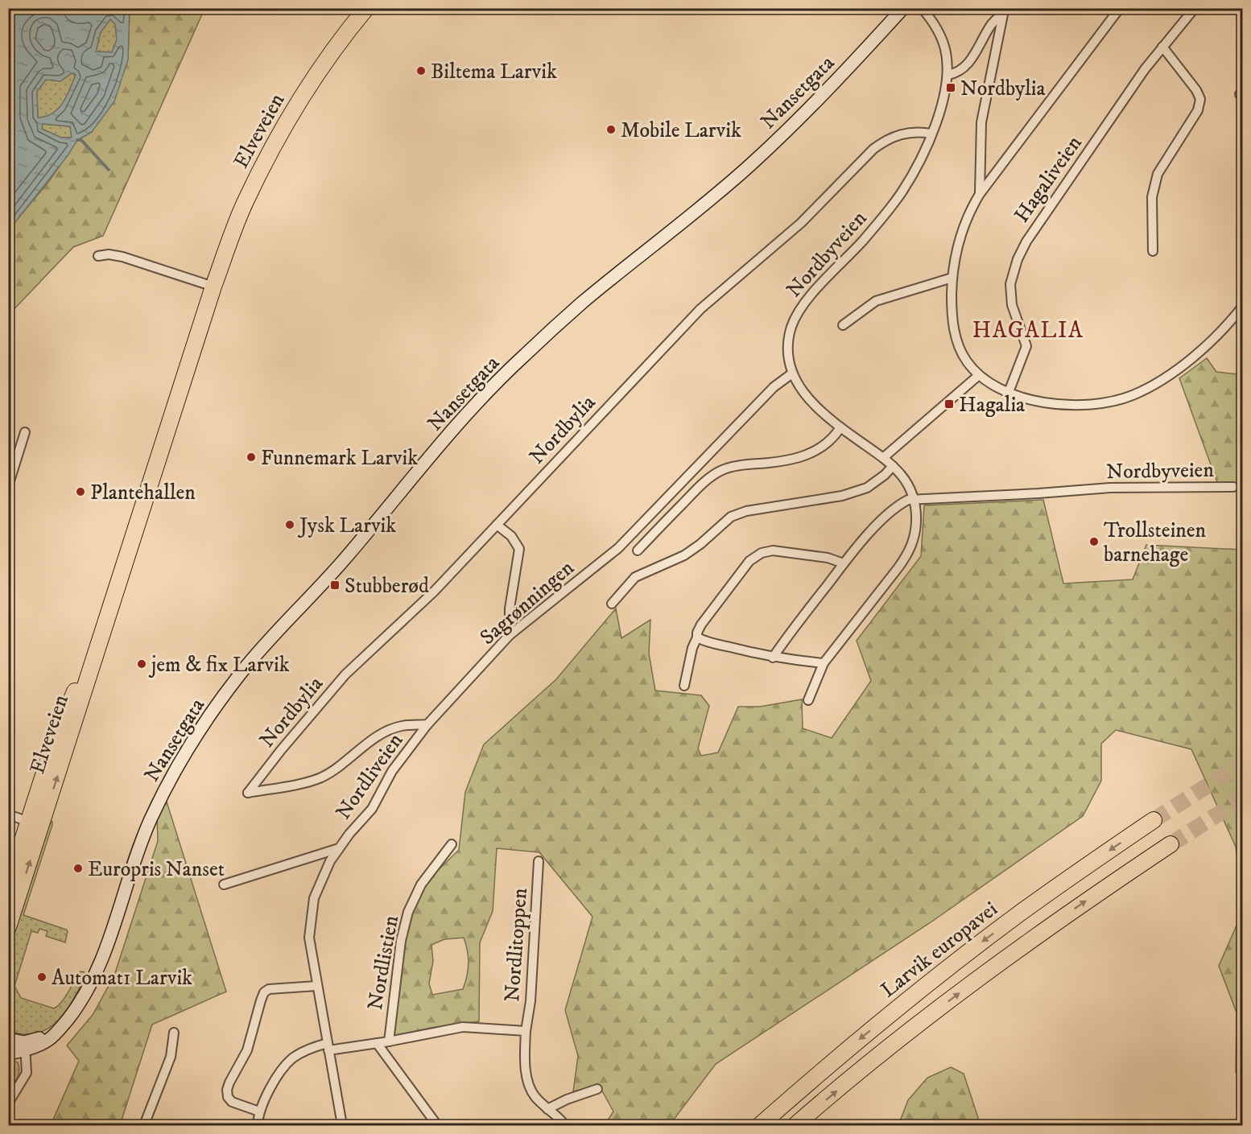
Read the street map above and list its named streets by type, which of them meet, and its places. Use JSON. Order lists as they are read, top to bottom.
{
  "streets": {
    "highway": ["Elveveien", "Larvik europavei"],
    "main road": ["Nansetgata"],
    "street": [
      "Hagaliveien",
      "Nordbyveien",
      "Nordbylia",
      "Sagrønningen",
      "Nordliveien",
      "Nordlitoppen",
      "Nordlistien"
    ]
  },
  "crossings": [
    ["Nordbyveien", "Nordbylia"],
    ["Nordbyveien", "Sagrønningen"],
    ["Nordbylia", "Sagrønningen"],
    ["Nordbylia", "Nordliveien"],
    ["Sagrønningen", "Nordliveien"],
    ["Nordliveien", "Nordlitoppen"],
    ["Nordlitoppen", "Nordlistien"]
  ],
  "districts": ["HAGALIA"],
  "places": {
    "other": [
      "Biltema Larvik",
      "Mobile Larvik",
      "Funnemark Larvik",
      "Plantehallen",
      "Jysk Larvik",
      "Trollsteinen barnehage",
      "jem & fix Larvik",
      "Europris Nanset",
      "Automat1 Larvik"
    ],
    "transit": ["Nordbylia", "Hagalia", "Stubberød"]
  }
}
